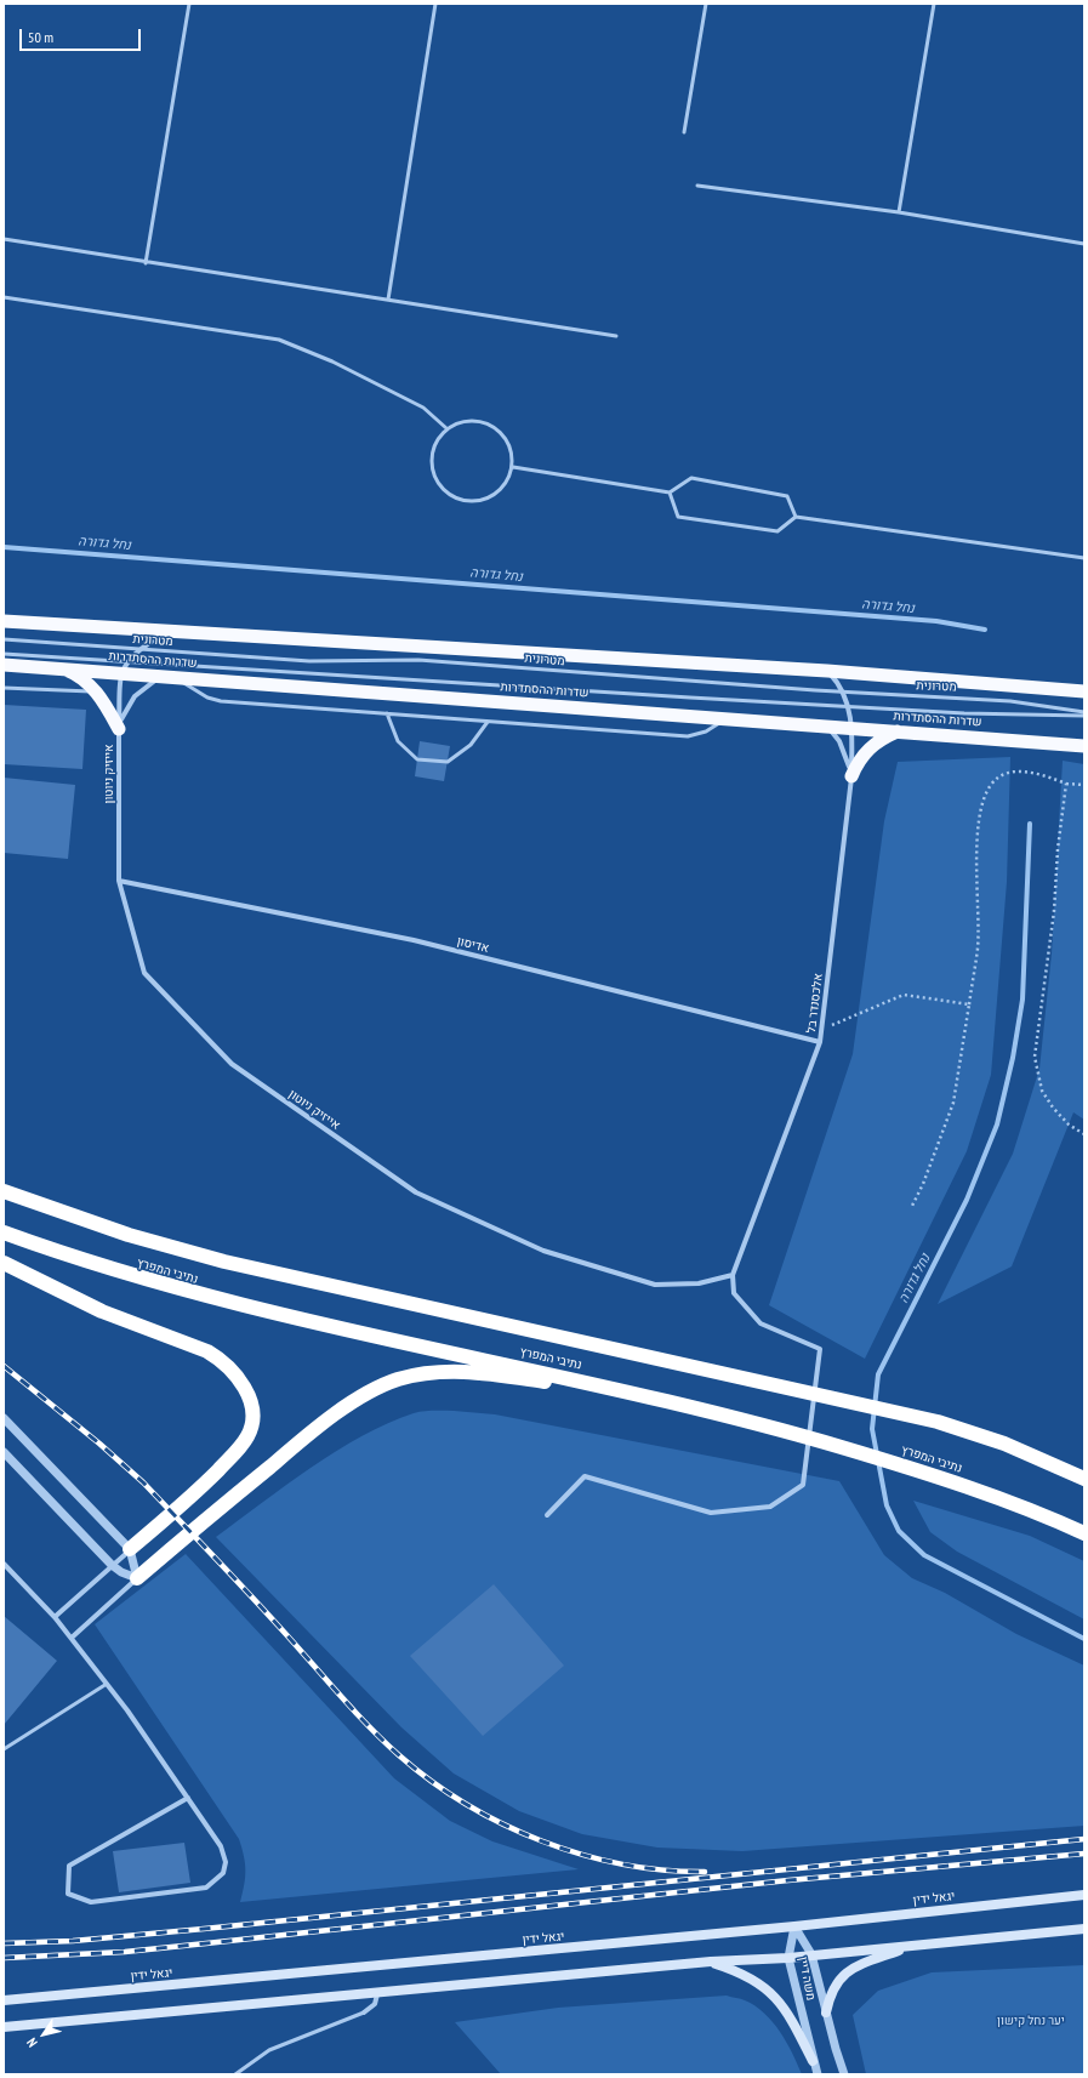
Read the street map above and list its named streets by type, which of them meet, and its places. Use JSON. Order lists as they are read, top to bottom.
{
  "streets": {
    "highway": ["שדרות ההסתדרות", "נתיבי המפרץ"],
    "main road": ["יגאל ידין"],
    "street": [
      "אייזיק ניוטון",
      "אדיסון",
      "אלכסנדר בל",
      "משה דיין"
    ],
    "lane": ["מטרונית"]
  },
  "crossings": [
    ["מטרונית", "שדרות ההסתדרות"],
    ["מטרונית", "אייזיק ניוטון"],
    ["מטרונית", "אלכסנדר בל"],
    ["שדרות ההסתדרות", "אייזיק ניוטון"],
    ["שדרות ההסתדרות", "אלכסנדר בל"],
    ["אייזיק ניוטון", "אדיסון"],
    ["אייזיק ניוטון", "אלכסנדר בל"],
    ["אדיסון", "אלכסנדר בל"],
    ["יגאל ידין", "משה דיין"]
  ],
  "water": ["נחל גדורה"],
  "parks": ["יער נחל קישון"],
  "scale_bar": "50 m",
  "north": "bottom left"
}
